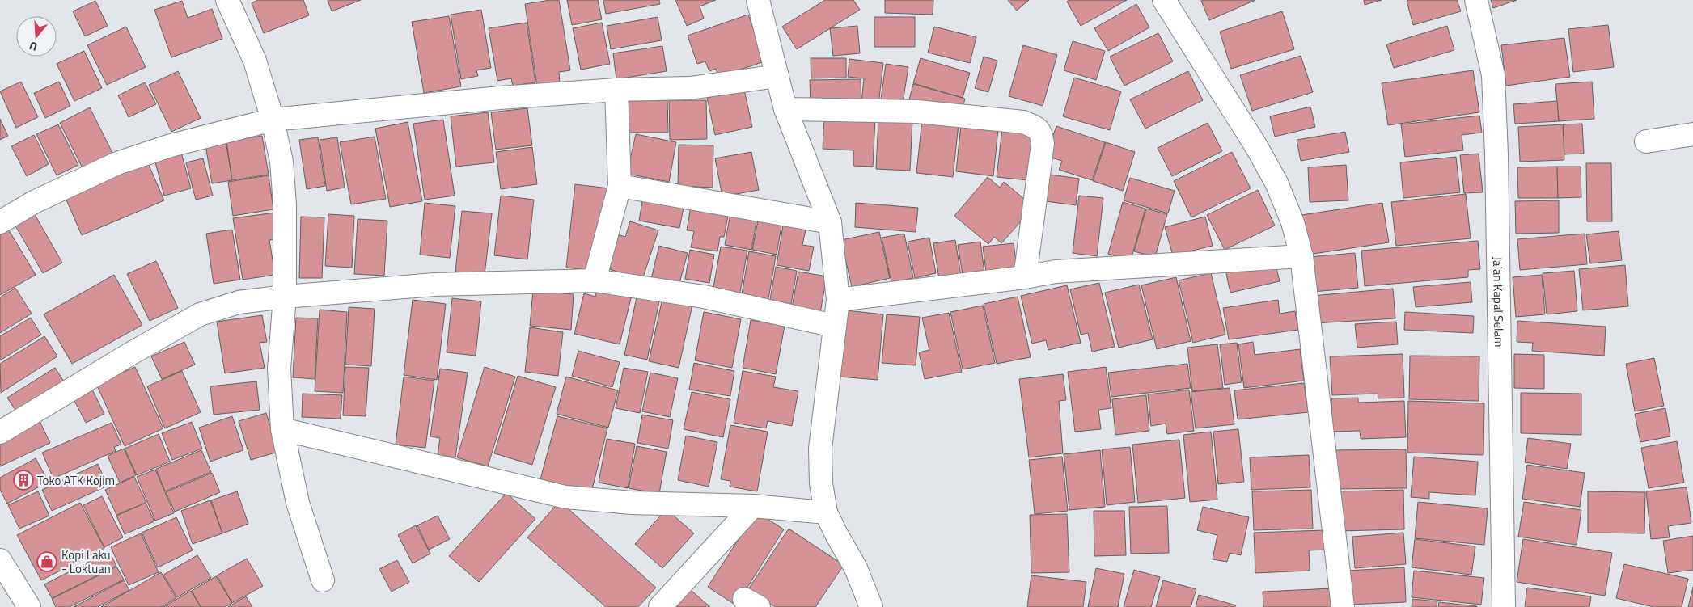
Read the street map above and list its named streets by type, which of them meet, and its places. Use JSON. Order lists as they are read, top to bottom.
{
  "streets": {
    "street": ["Jalan Kapal Selam"]
  },
  "places": {
    "building": ["Toko ATK Kojim"],
    "shop": ["Kopi Laku - Loktuan"]
  },
  "north": "bottom"
}
